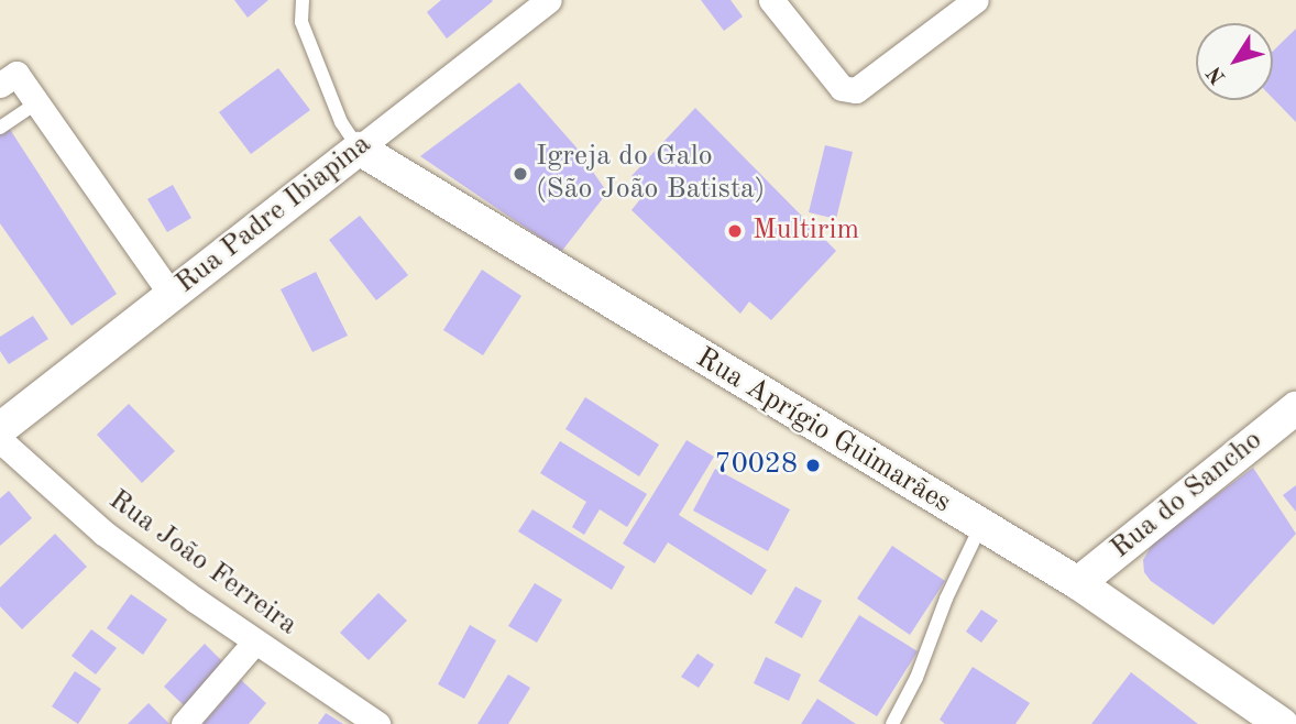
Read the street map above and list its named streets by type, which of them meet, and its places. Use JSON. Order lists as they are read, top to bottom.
{
  "streets": {
    "street": [
      "Rua Padre Ibiapina",
      "Rua Aprígio Guimarães",
      "Rua do Sancho",
      "Rua João Ferreira"
    ]
  },
  "crossings": [
    ["Rua Padre Ibiapina", "Rua Aprígio Guimarães"],
    ["Rua Aprígio Guimarães", "Rua do Sancho"]
  ],
  "places": ["Igreja do Galo (São João Batista)", "Multirim", "70028"],
  "north": "bottom left"
}
